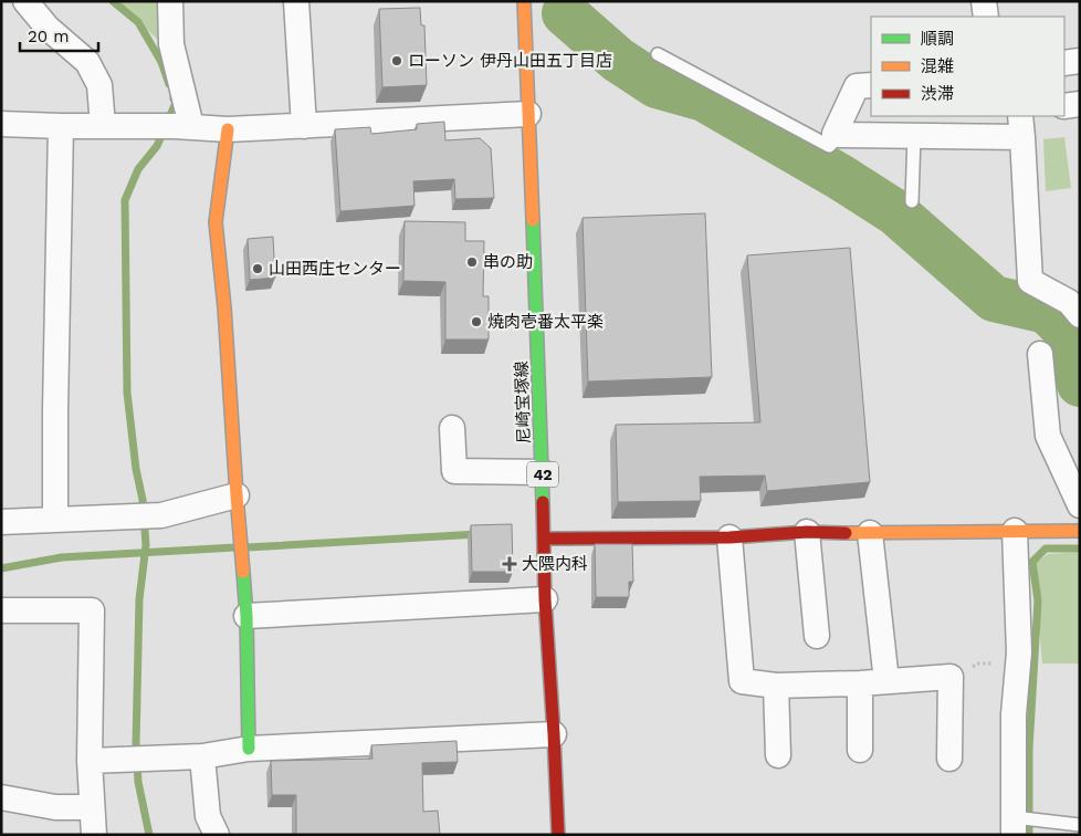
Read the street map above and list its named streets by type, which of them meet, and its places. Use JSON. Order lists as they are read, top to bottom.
{
  "streets": {
    "street": ["尼崎宝塚線", "42"]
  },
  "places": {
    "other": [
      "ローソン 伊丹山田五丁目店",
      "串の助",
      "山田西庄センター",
      "焼肉壱番太平楽"
    ],
    "health": ["大隈内科"]
  },
  "legend": ["順調", "混雑", "渋滞"],
  "scale_bar": "20 m"
}
